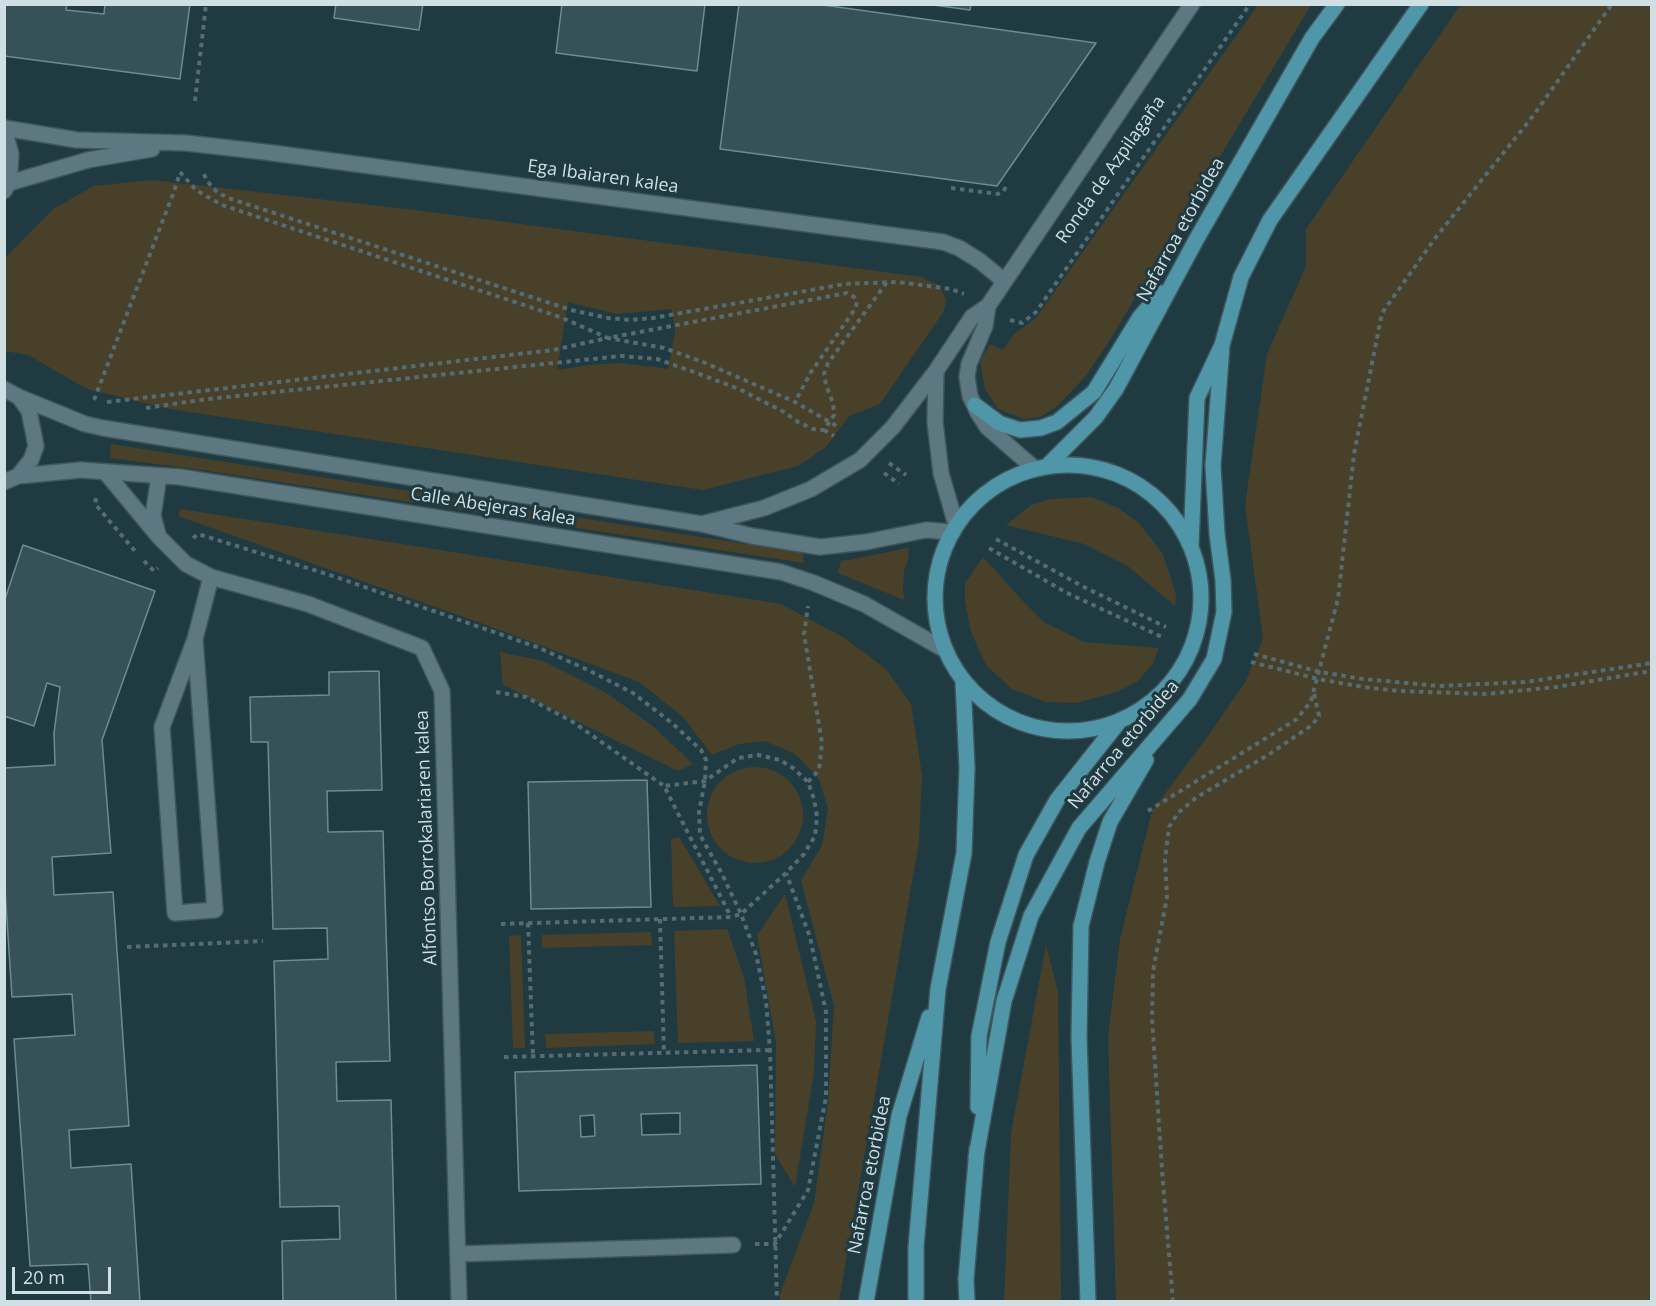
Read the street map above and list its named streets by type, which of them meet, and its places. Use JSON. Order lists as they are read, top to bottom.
{
  "streets": {
    "main road": ["Nafarroa etorbidea"],
    "street": [
      "Ronda de Azpilagaña",
      "Ega Ibaiaren kalea",
      "Calle Abejeras kalea",
      "Alfontso Borrokalariaren kalea"
    ]
  },
  "crossings": [
    ["Ronda de Azpilagaña", "Ega Ibaiaren kalea"],
    ["Ronda de Azpilagaña", "Nafarroa etorbidea"],
    ["Ronda de Azpilagaña", "Calle Abejeras kalea"],
    ["Calle Abejeras kalea", "Alfontso Borrokalariaren kalea"]
  ],
  "scale_bar": "20 m"
}
